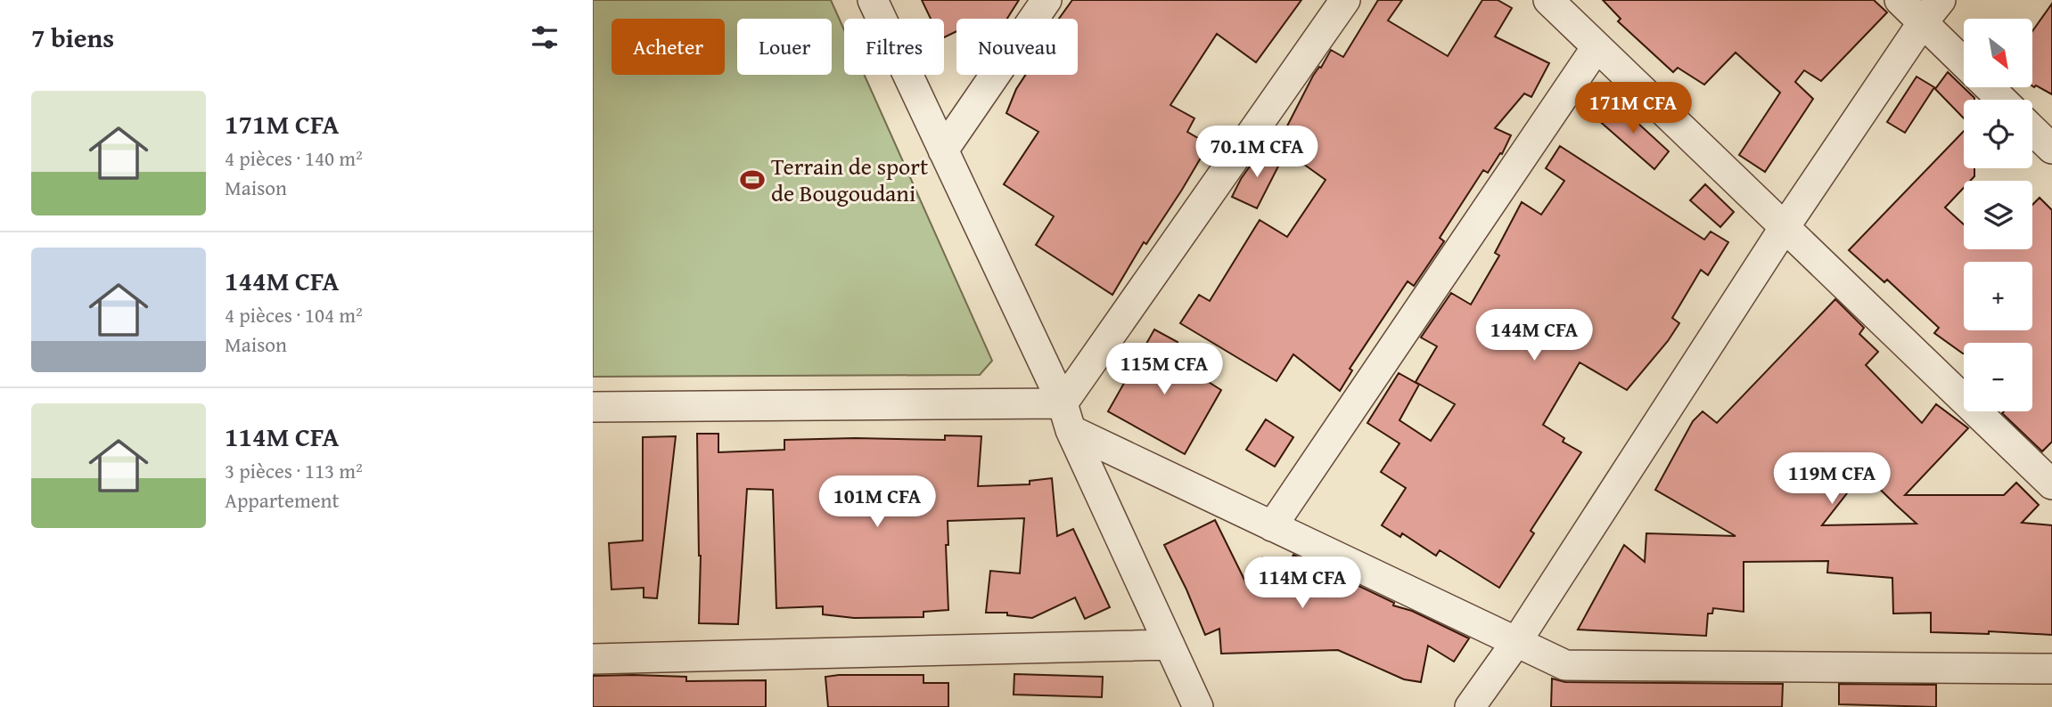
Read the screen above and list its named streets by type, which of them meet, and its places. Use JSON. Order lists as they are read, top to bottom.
{
  "places": {
    "sports": ["Terrain de sport de Bougoudani"]
  },
  "north": "bottom right",
  "page": {
    "heading": "7 biens",
    "map_buttons": ["+", "−"],
    "chip": [
      "Acheter",
      "Louer",
      "Filtres",
      "Nouveau"
    ],
    "list": [
      {
        "name": "171M CFA",
        "note": "4 pièces · 140 m² · Maison"
      },
      {
        "name": "144M CFA",
        "note": "4 pièces · 104 m² · Maison"
      },
      {
        "name": "114M CFA",
        "note": "3 pièces · 113 m² · Appartement"
      }
    ],
    "price": [
      "171M CFA",
      "70.1M CFA",
      "144M CFA",
      "115M CFA",
      "119M CFA",
      "101M CFA",
      "114M CFA"
    ]
  }
}
